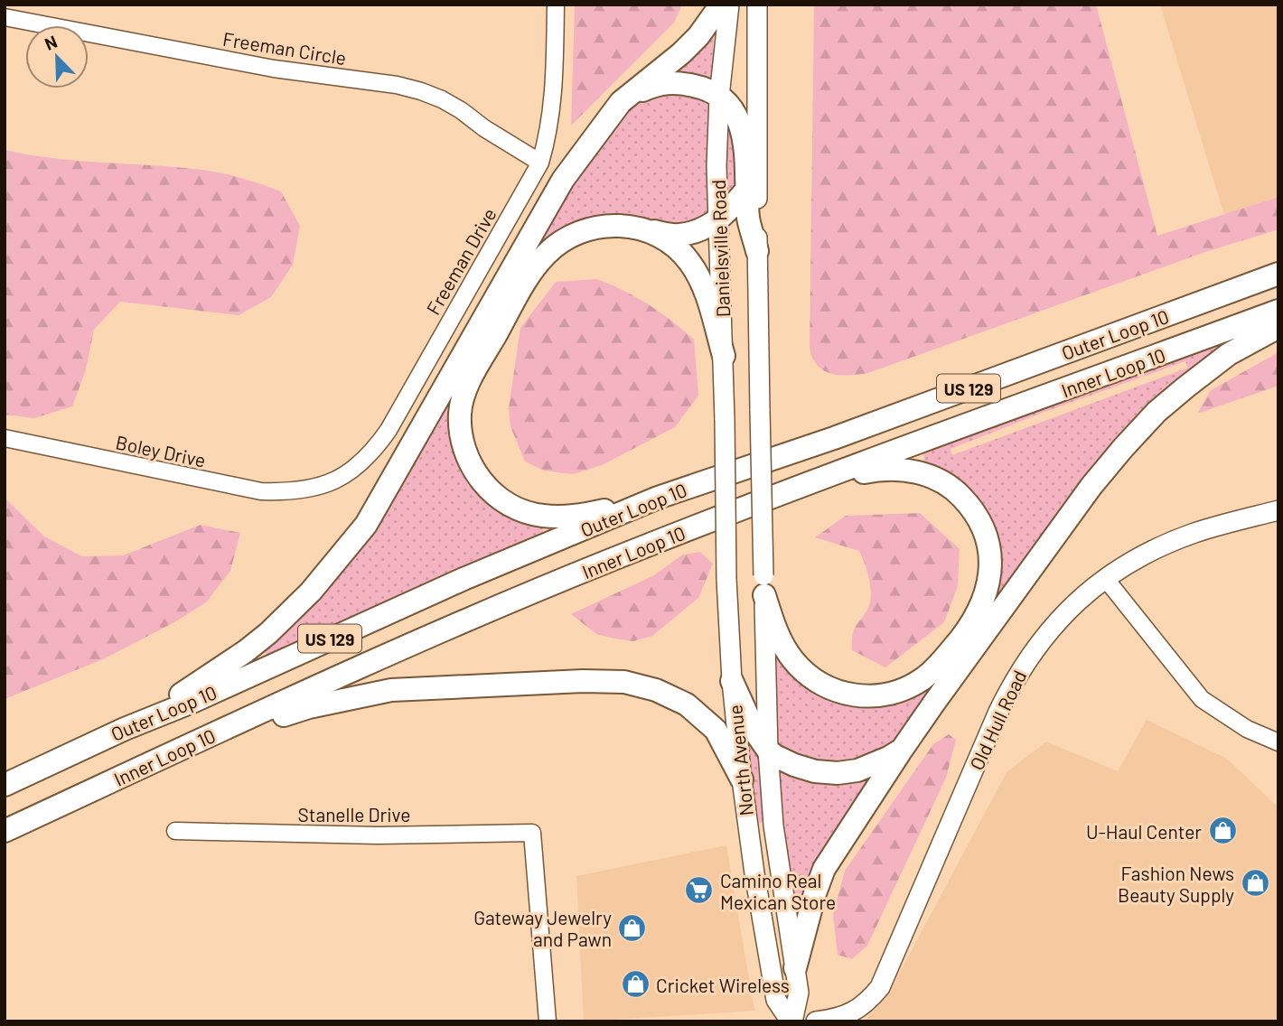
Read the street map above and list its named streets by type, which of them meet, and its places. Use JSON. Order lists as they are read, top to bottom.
{
  "streets": {
    "highway": ["Outer Loop 10", "Inner Loop 10", "US 129"],
    "main road": ["Danielsville Road", "Old Hull Road", "North Avenue"],
    "street": [
      "Freeman Circle",
      "Freeman Drive",
      "Boley Drive",
      "Stanelle Drive"
    ]
  },
  "crossings": [
    ["Freeman Circle", "Freeman Drive"],
    ["Danielsville Road", "North Avenue"],
    ["Freeman Drive", "Boley Drive"]
  ],
  "places": {
    "shop": [
      "U-Haul Center",
      "Fashion News Beauty Supply",
      "Gateway Jewelry and Pawn",
      "Cricket Wireless"
    ],
    "supermarket": ["Camino Real Mexican Store"]
  },
  "north": "top left"
}
